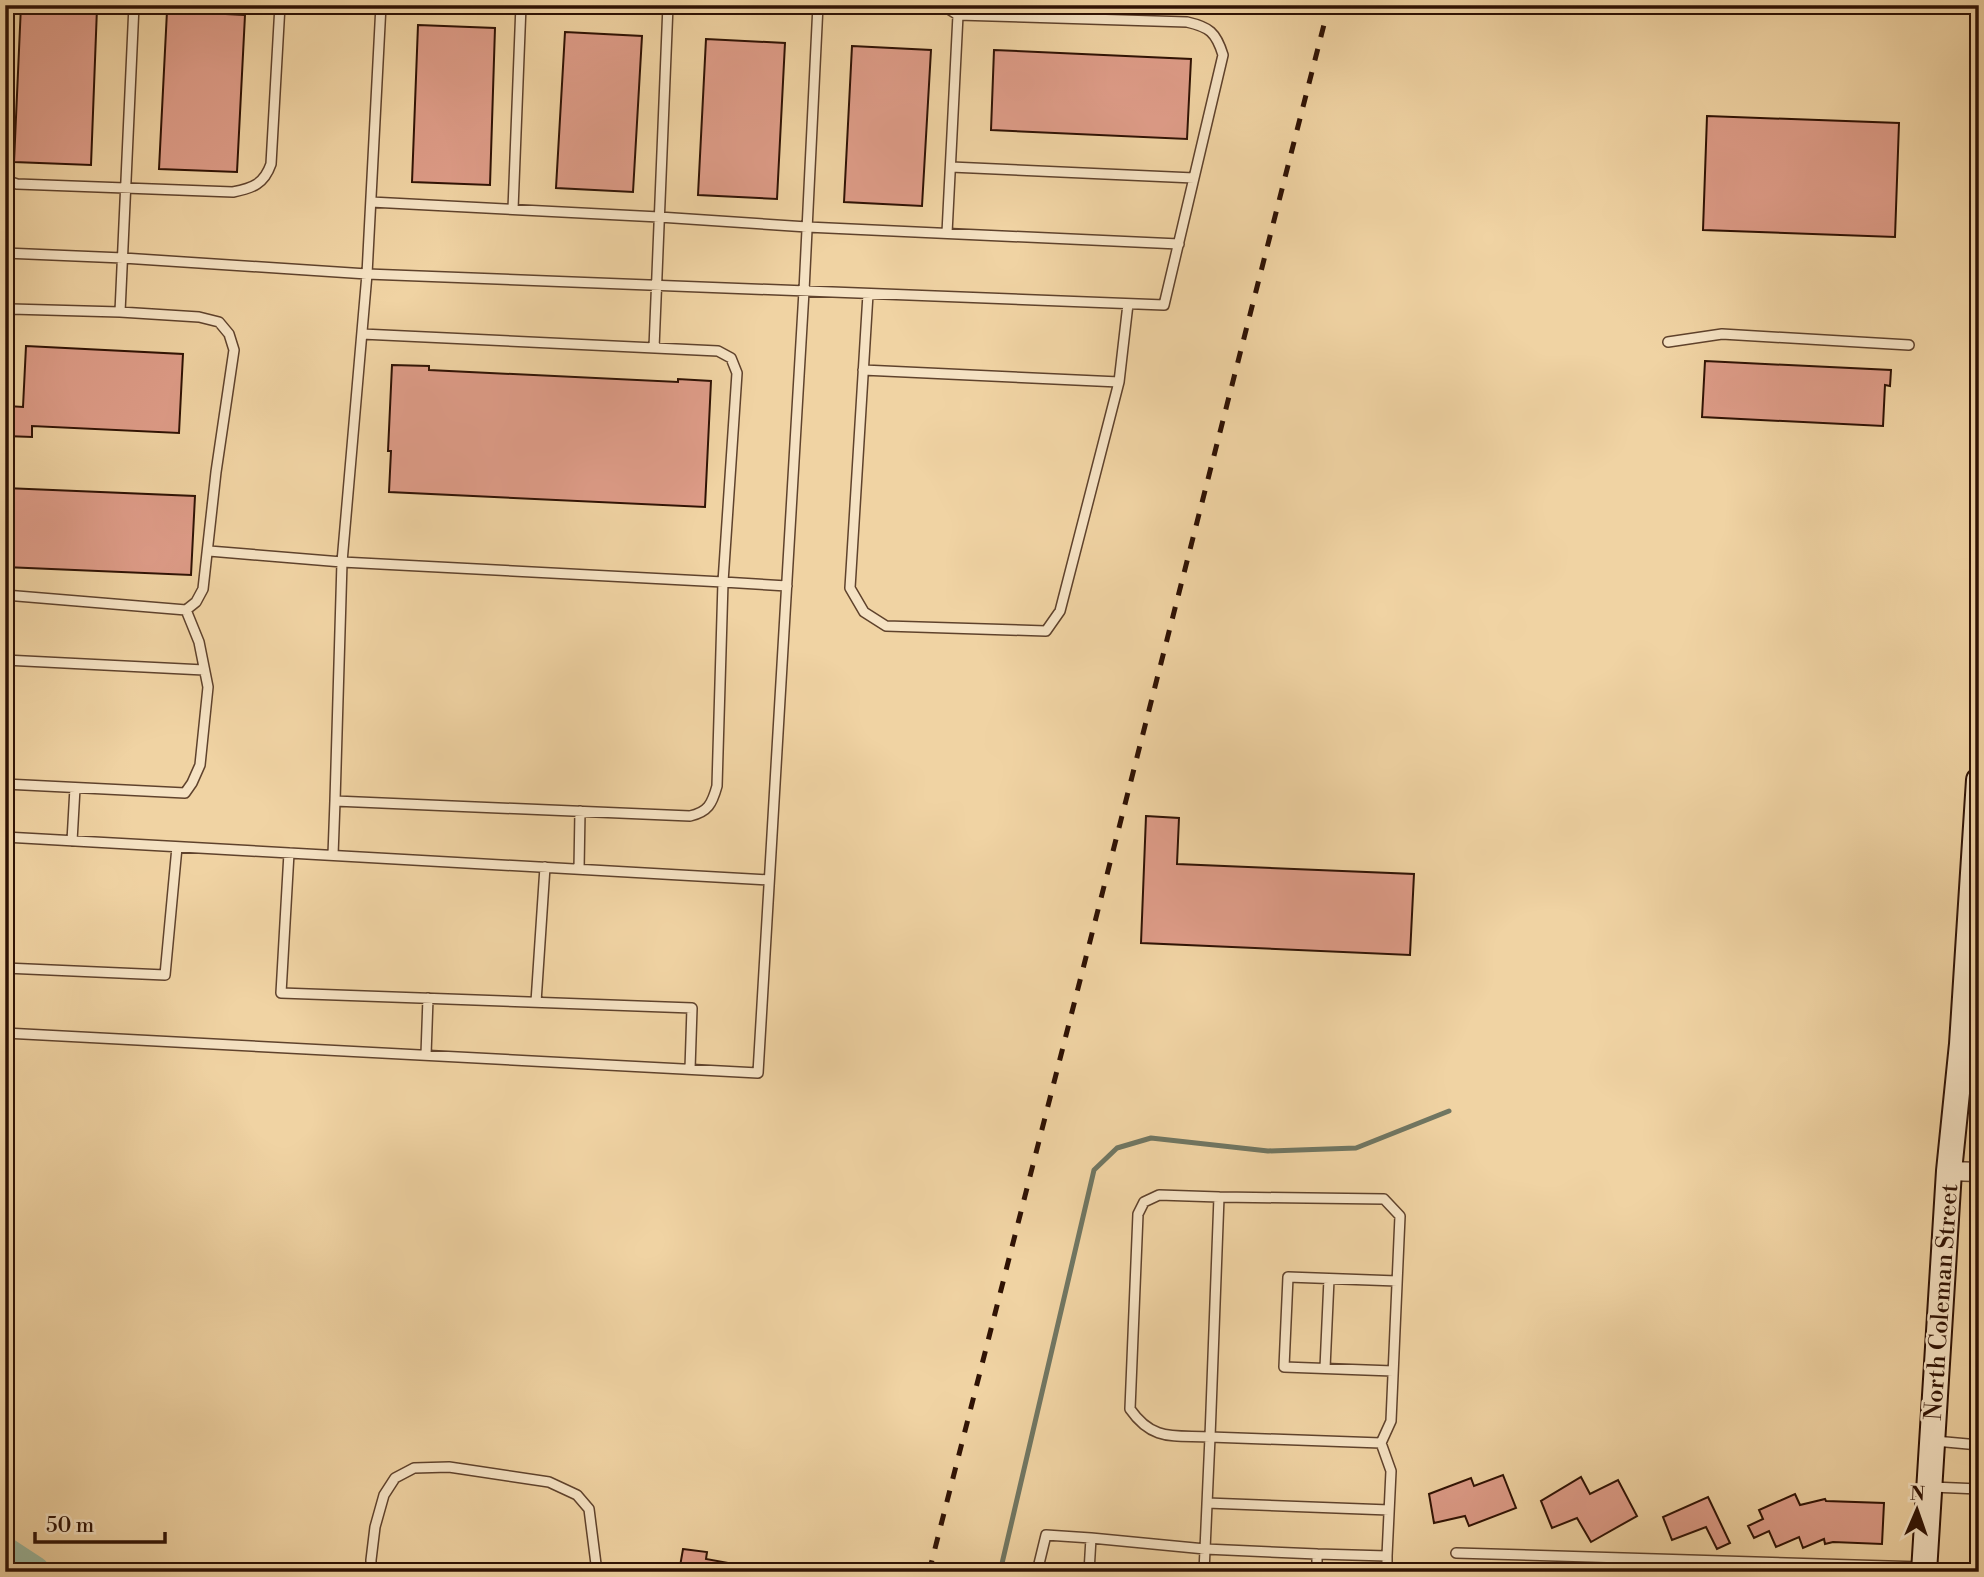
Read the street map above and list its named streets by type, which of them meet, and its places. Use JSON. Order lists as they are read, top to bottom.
{
  "streets": {
    "street": ["North Coleman Street"]
  },
  "scale_bar": "50 m",
  "north": "top"
}
